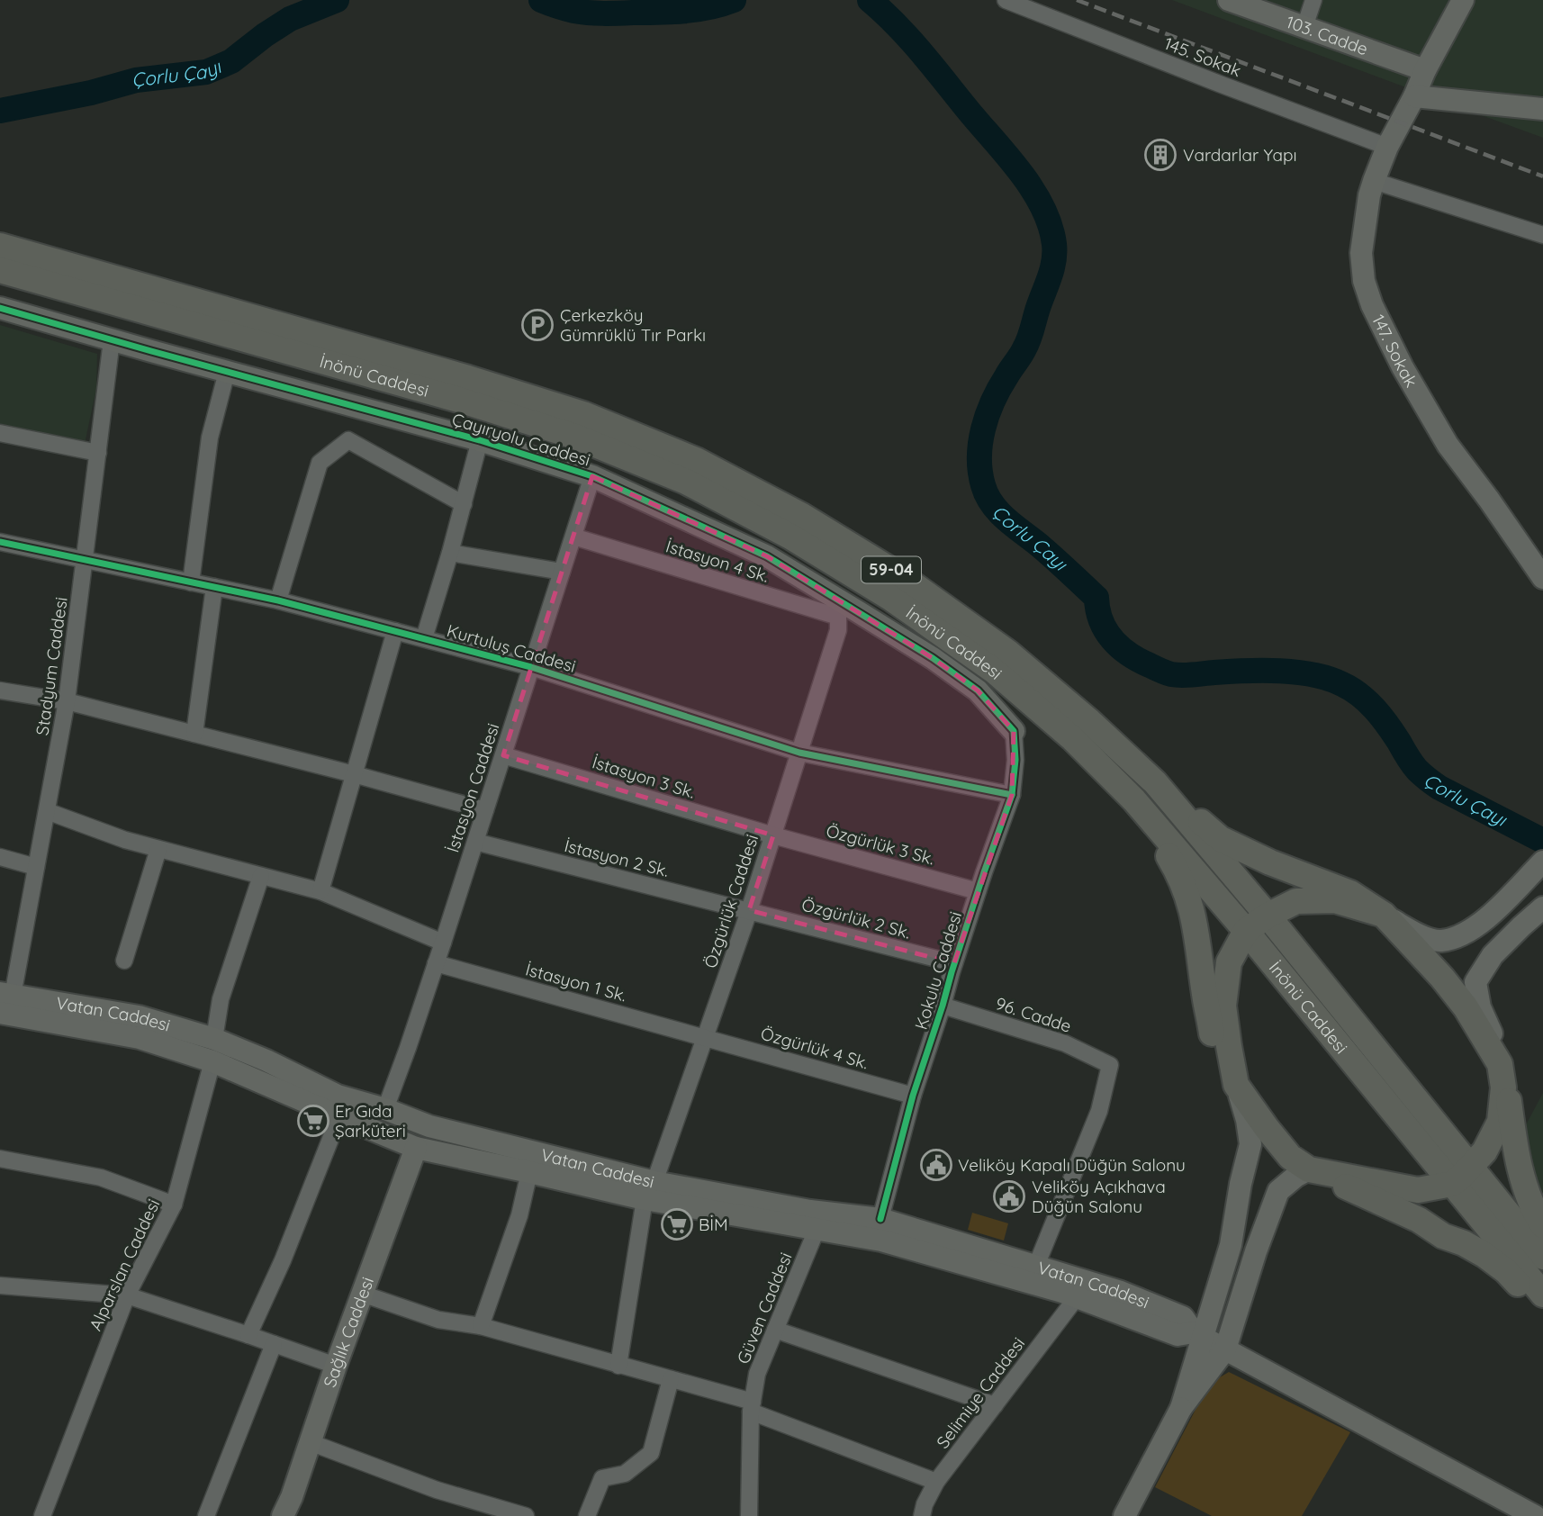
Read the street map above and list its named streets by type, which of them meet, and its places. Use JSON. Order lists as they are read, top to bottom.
{
  "streets": {
    "main road": [
      "103. Cadde",
      "147. Sokak",
      "İnönü Caddesi",
      "Çayıryolu Caddesi",
      "59-04",
      "Vatan Caddesi",
      "Sağlık Caddesi"
    ],
    "street": [
      "145. Sokak",
      "İstasyon 4 Sk.",
      "Kurtuluş Caddesi",
      "Stadyum Caddesi",
      "İstasyon 3 Sk.",
      "İstasyon Caddesi",
      "Özgürlük 3 Sk.",
      "İstasyon 2 Sk.",
      "Özgürlük Caddesi",
      "Özgürlük 2 Sk.",
      "Kokulu Caddesi",
      "İstasyon 1 Sk.",
      "96. Cadde",
      "Özgürlük 4 Sk.",
      "Alparslan Caddesi",
      "Güven Caddesi",
      "Selimiye Caddesi"
    ]
  },
  "crossings": [
    ["103. Cadde", "147. Sokak"],
    ["145. Sokak", "147. Sokak"],
    ["İnönü Caddesi", "59-04"],
    ["Çayıryolu Caddesi", "Stadyum Caddesi"],
    ["Çayıryolu Caddesi", "İstasyon Caddesi"],
    ["Çayıryolu Caddesi", "Kokulu Caddesi"],
    ["İstasyon 4 Sk.", "İstasyon Caddesi"],
    ["İstasyon 4 Sk.", "Özgürlük Caddesi"],
    ["Kurtuluş Caddesi", "Stadyum Caddesi"],
    ["Kurtuluş Caddesi", "İstasyon Caddesi"],
    ["Kurtuluş Caddesi", "Özgürlük Caddesi"],
    ["Kurtuluş Caddesi", "Kokulu Caddesi"],
    ["Stadyum Caddesi", "Vatan Caddesi"],
    ["İstasyon 3 Sk.", "İstasyon Caddesi"],
    ["İstasyon 3 Sk.", "Özgürlük 3 Sk."],
    ["İstasyon 3 Sk.", "Özgürlük Caddesi"],
    ["İstasyon Caddesi", "İstasyon 2 Sk."],
    ["İstasyon Caddesi", "İstasyon 1 Sk."],
    ["İstasyon Caddesi", "Vatan Caddesi"],
    ["İstasyon Caddesi", "Sağlık Caddesi"],
    ["Özgürlük 3 Sk.", "Özgürlük Caddesi"],
    ["Özgürlük 3 Sk.", "Kokulu Caddesi"],
    ["İstasyon 2 Sk.", "Özgürlük Caddesi"],
    ["İstasyon 2 Sk.", "Özgürlük 2 Sk."],
    ["Özgürlük Caddesi", "Özgürlük 2 Sk."],
    ["Özgürlük Caddesi", "İstasyon 1 Sk."],
    ["Özgürlük Caddesi", "Vatan Caddesi"],
    ["Özgürlük Caddesi", "Özgürlük 4 Sk."],
    ["Özgürlük 2 Sk.", "Kokulu Caddesi"],
    ["Kokulu Caddesi", "Vatan Caddesi"],
    ["Kokulu Caddesi", "96. Cadde"],
    ["Kokulu Caddesi", "Özgürlük 4 Sk."],
    ["İstasyon 1 Sk.", "Özgürlük 4 Sk."],
    ["Vatan Caddesi", "96. Cadde"],
    ["Vatan Caddesi", "Alparslan Caddesi"],
    ["Vatan Caddesi", "Güven Caddesi"],
    ["Vatan Caddesi", "Sağlık Caddesi"],
    ["Vatan Caddesi", "Selimiye Caddesi"]
  ],
  "water": ["Çorlu Çayı"],
  "places": {
    "building": ["Vardarlar Yapı"],
    "parking": ["Çerkezköy Gümrüklü Tır Parkı"],
    "supermarket": ["Er Gıda Şarküteri", "BİM"],
    "public building": ["Veliköy Kapalı Düğün Salonu", "Veliköy Açıkhava Düğün Salonu"]
  }
}
